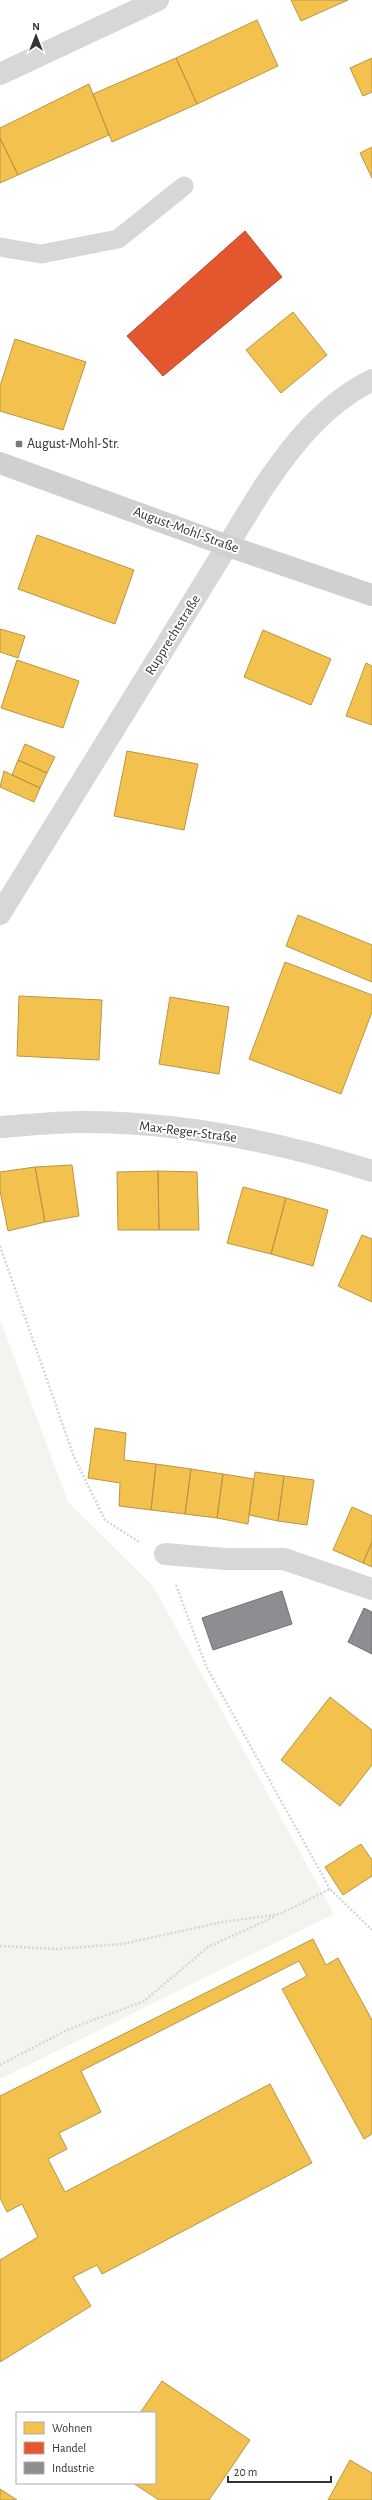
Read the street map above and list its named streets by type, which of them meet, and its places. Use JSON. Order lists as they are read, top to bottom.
{
  "streets": {
    "main road": ["August-Mohl-Straße"],
    "street": ["Rupprechtstraße", "Max-Reger-Straße"]
  },
  "crossings": [
    ["August-Mohl-Straße", "Rupprechtstraße"]
  ],
  "places": {
    "transit": ["August-Mohl-Str."]
  },
  "legend": ["Wohnen", "Handel", "Industrie"],
  "scale_bar": "20 m",
  "north": "top"
}
